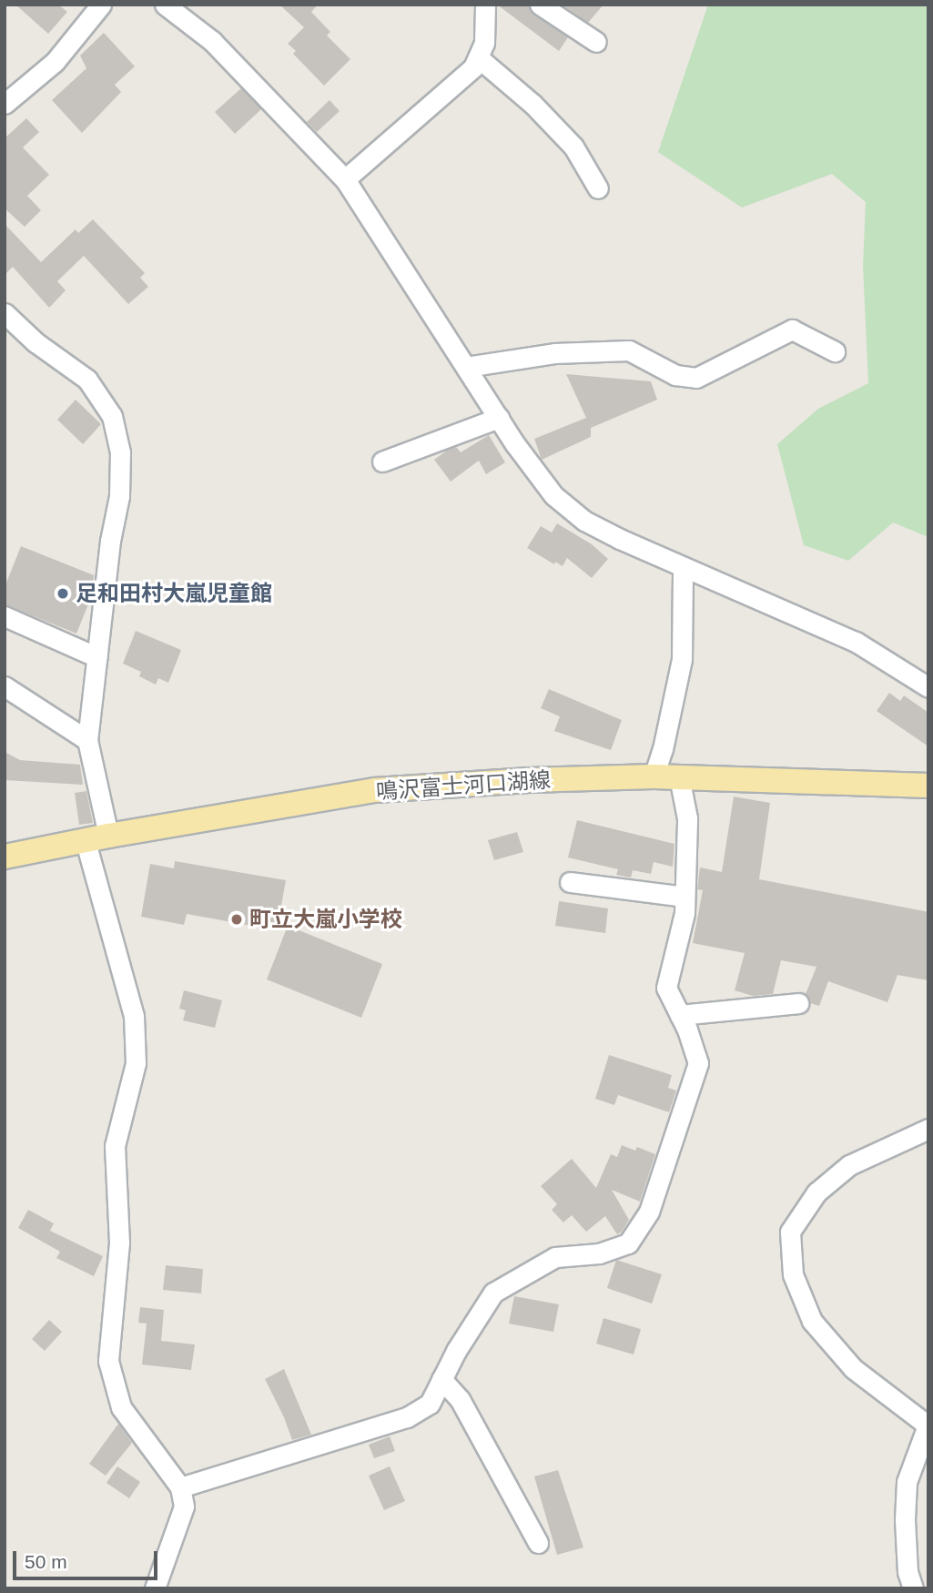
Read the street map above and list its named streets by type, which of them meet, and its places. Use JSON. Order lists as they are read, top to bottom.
{
  "streets": {
    "main road": ["鳴沢富士河口湖線"]
  },
  "places": ["足和田村大嵐児童館", "町立大嵐小学校"],
  "scale_bar": "50 m"
}
